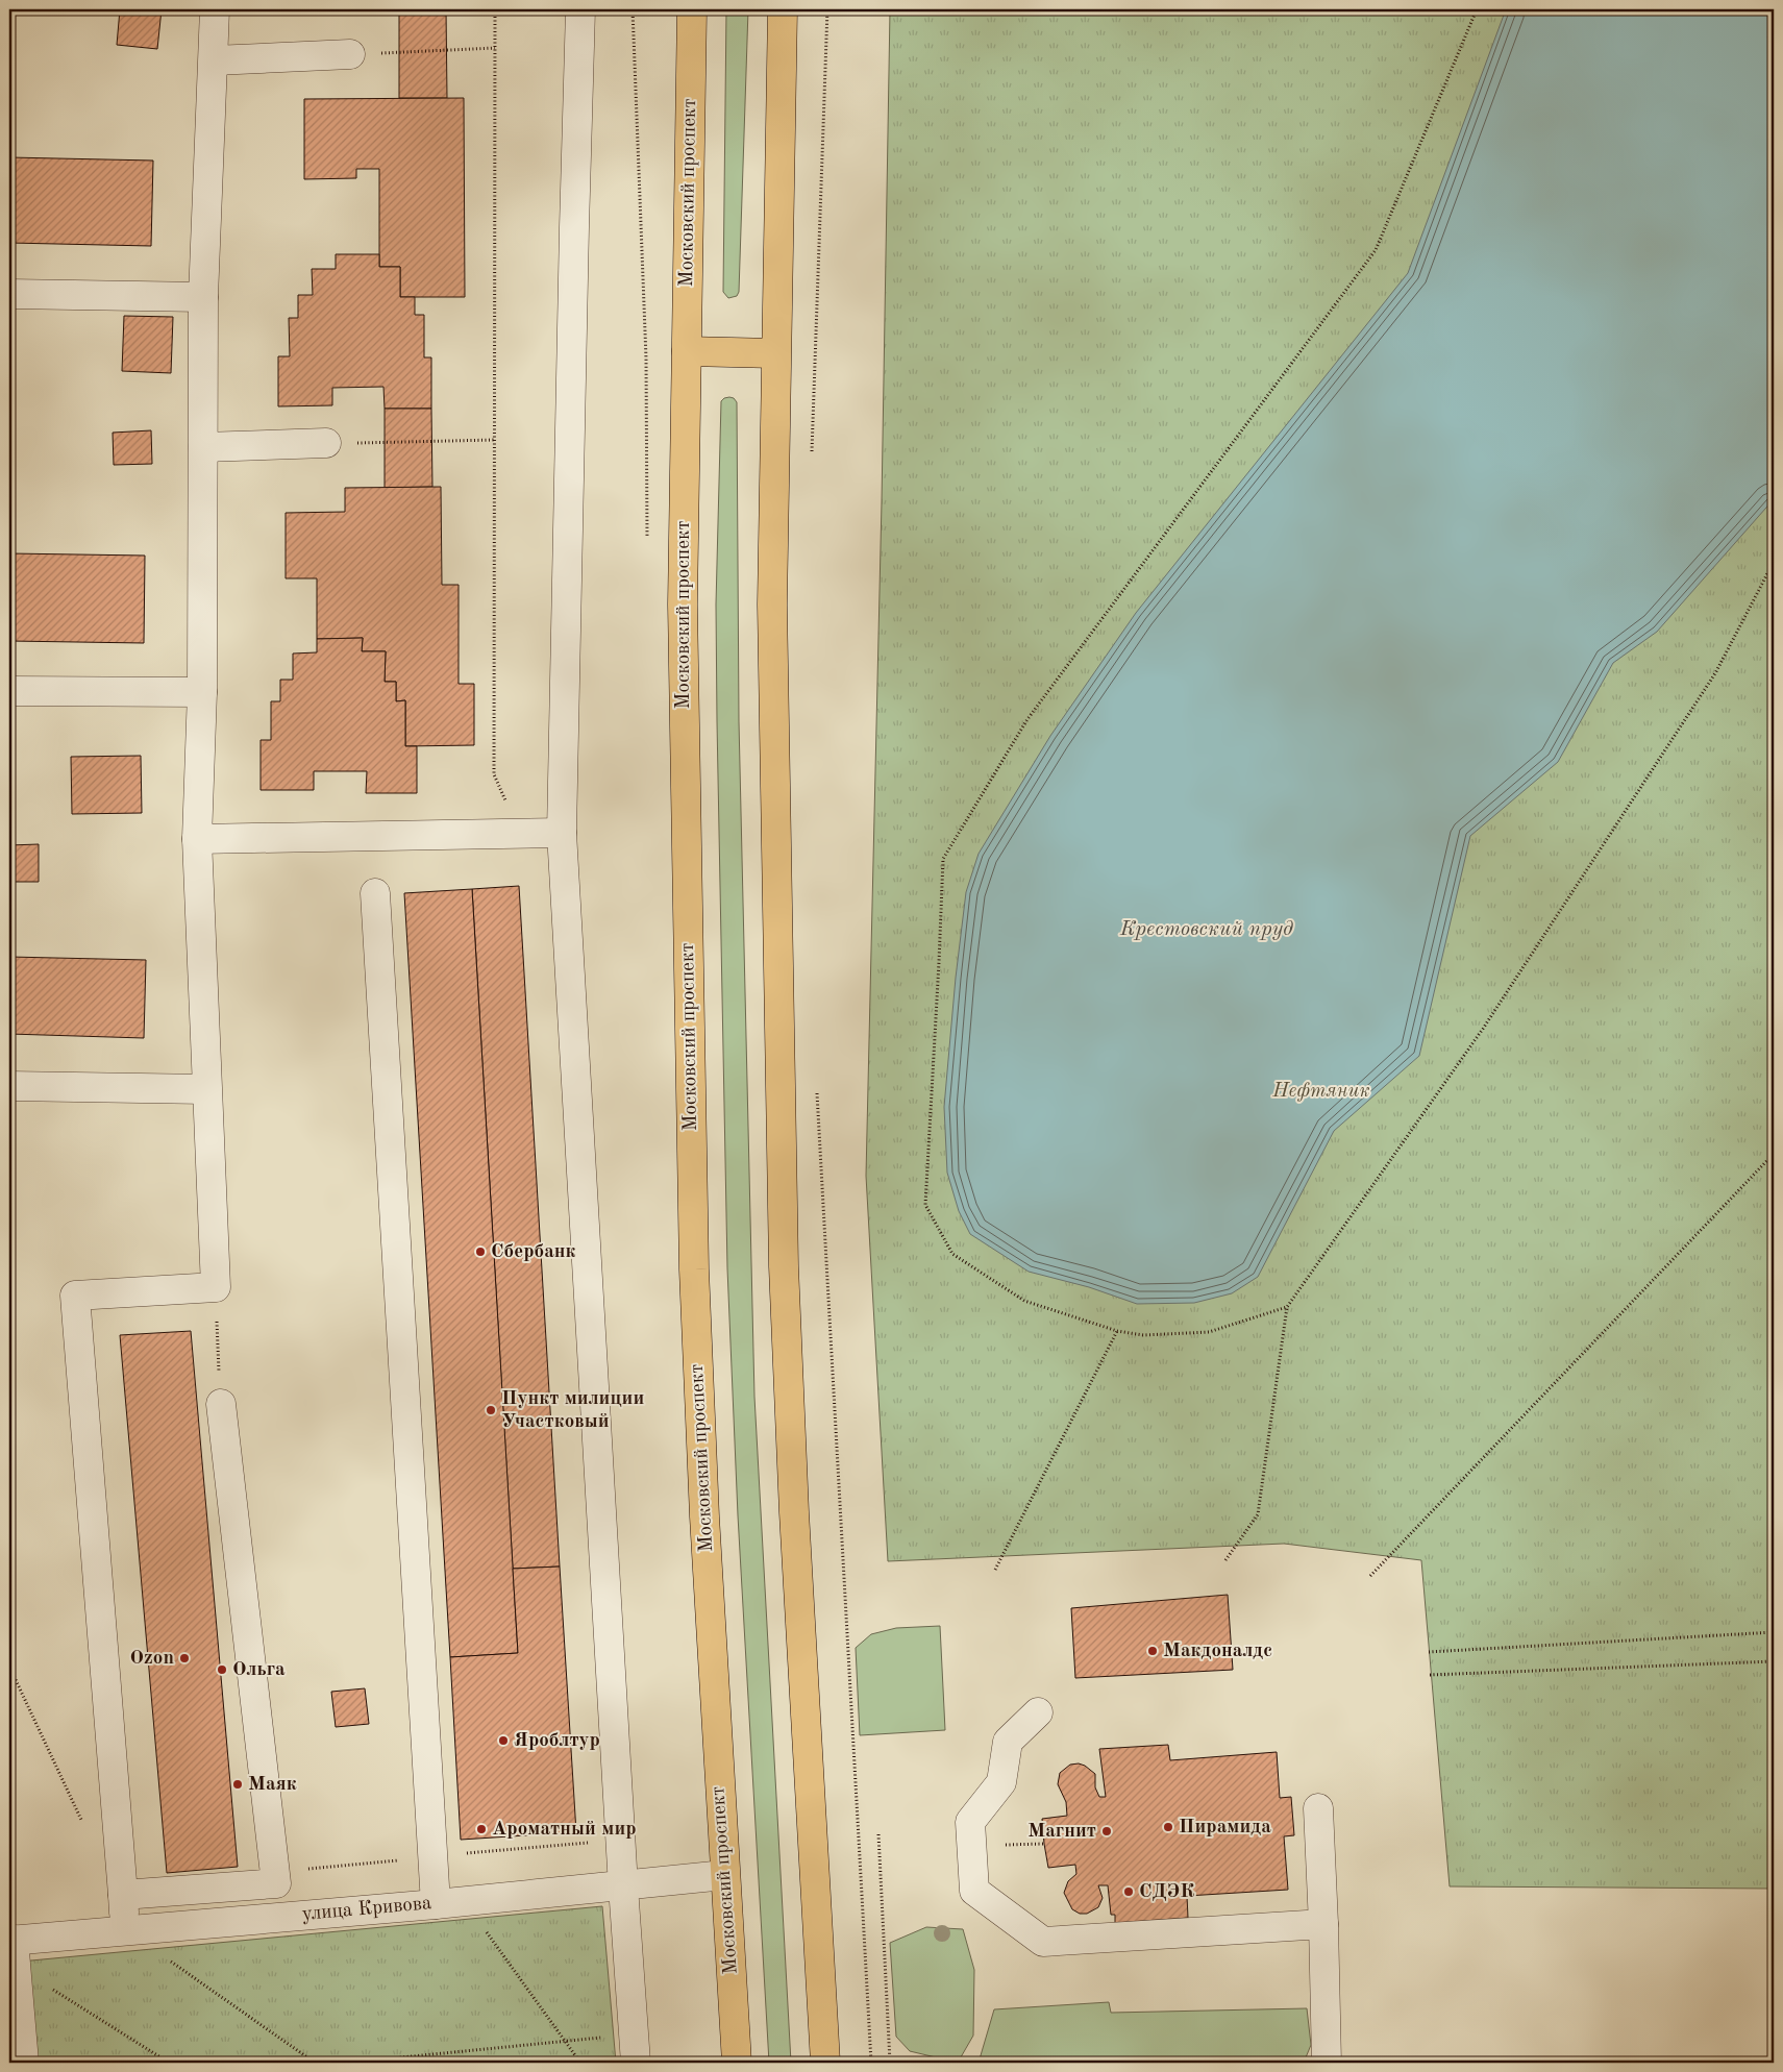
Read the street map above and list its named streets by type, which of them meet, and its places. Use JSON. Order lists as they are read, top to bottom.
{
  "streets": {
    "main road": ["Московский проспект"],
    "street": ["улица Кривова"]
  },
  "crossings": [
    ["Московский проспект", "улица Кривова"]
  ],
  "water": ["Крестовский пруд"],
  "parks": ["Нефтяник"],
  "places": [
    "Сбербанк",
    "Пункт милиции Участковый",
    "Макдоналдс",
    "Ozon",
    "Ольга",
    "Яроблтур",
    "Маяк",
    "Пирамида",
    "Ароматный мир",
    "Магнит",
    "СДЭК"
  ]
}
